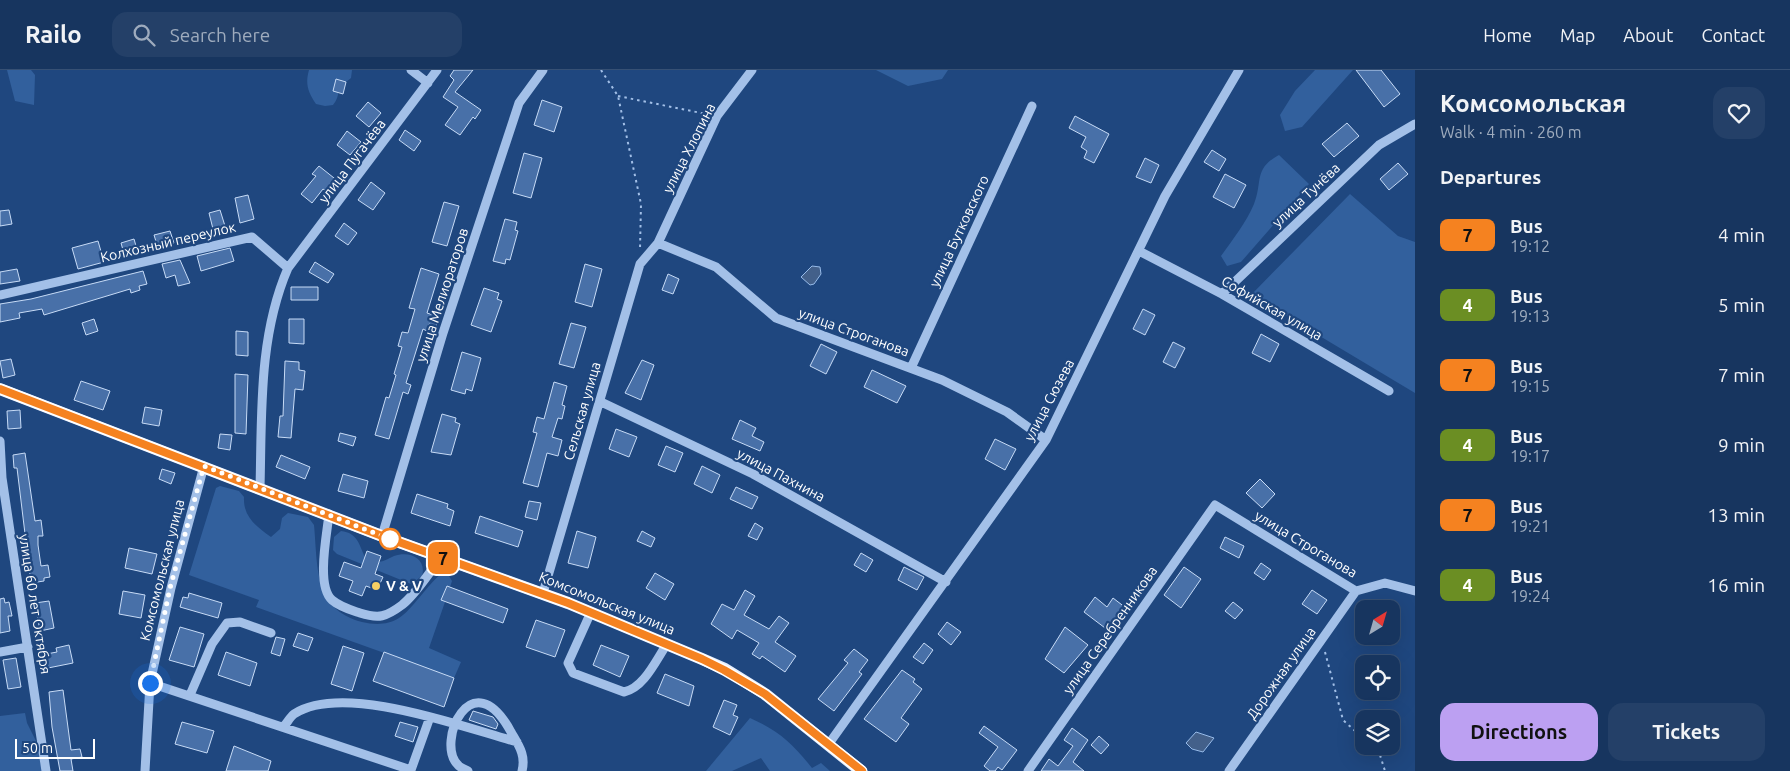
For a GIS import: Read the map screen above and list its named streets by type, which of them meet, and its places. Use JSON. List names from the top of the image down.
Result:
{
  "streets": {
    "main road": ["Комсомольская улица"],
    "street": [
      "улица Хлопина",
      "улица Пугачёва",
      "улица Тунёва",
      "улица Бутковского",
      "Колхозный переулок",
      "улица Мелиораторов",
      "Софийская улица",
      "улица Строганова",
      "улица Сюзева",
      "Сельская улица",
      "улица Пахнина",
      "улица 60 лет Октября",
      "улица Серебренникова",
      "Дорожная улица"
    ]
  },
  "crossings": [
    ["улица Хлопина", "улица Строганова"],
    ["улица Хлопина", "Сельская улица"],
    ["улица Пугачёва", "Колхозный переулок"],
    ["улица Тунёва", "Софийская улица"],
    ["улица Бутковского", "улица Строганова"],
    ["улица Мелиораторов", "Комсомольская улица"],
    ["Софийская улица", "улица Сюзева"],
    ["улица Строганова", "улица Сюзева"],
    ["улица Строганова", "Сельская улица"],
    ["улица Строганова", "улица Серебренникова"],
    ["улица Строганова", "Дорожная улица"],
    ["улица Сюзева", "улица Пахнина"],
    ["улица Сюзева", "Комсомольская улица"],
    ["Сельская улица", "улица Пахнина"],
    ["Сельская улица", "Комсомольская улица"]
  ],
  "places": ["V & V"],
  "lines": ["bus line 7"],
  "scale_bar": "50 m",
  "north": "top right",
  "page": {
    "header": "Railo",
    "search": "Search here",
    "nav": [
      "Home",
      "Map",
      "About",
      "Contact"
    ],
    "on_map": "7",
    "heading": [
      ["Комсомольская", "Walk · 4 min · 260 m"],
      "Departures"
    ],
    "list": [
      {
        "mark": "7",
        "name": "Bus",
        "note": "19:12",
        "value": "4 min"
      },
      {
        "mark": "4",
        "name": "Bus",
        "note": "19:13",
        "value": "5 min"
      },
      {
        "mark": "7",
        "name": "Bus",
        "note": "19:15",
        "value": "7 min"
      },
      {
        "mark": "4",
        "name": "Bus",
        "note": "19:17",
        "value": "9 min"
      },
      {
        "mark": "7",
        "name": "Bus",
        "note": "19:21",
        "value": "13 min"
      },
      {
        "mark": "4",
        "name": "Bus",
        "note": "19:24",
        "value": "16 min"
      }
    ],
    "buttons": ["Directions", "Tickets"],
    "scale": "50 m"
  }
}
